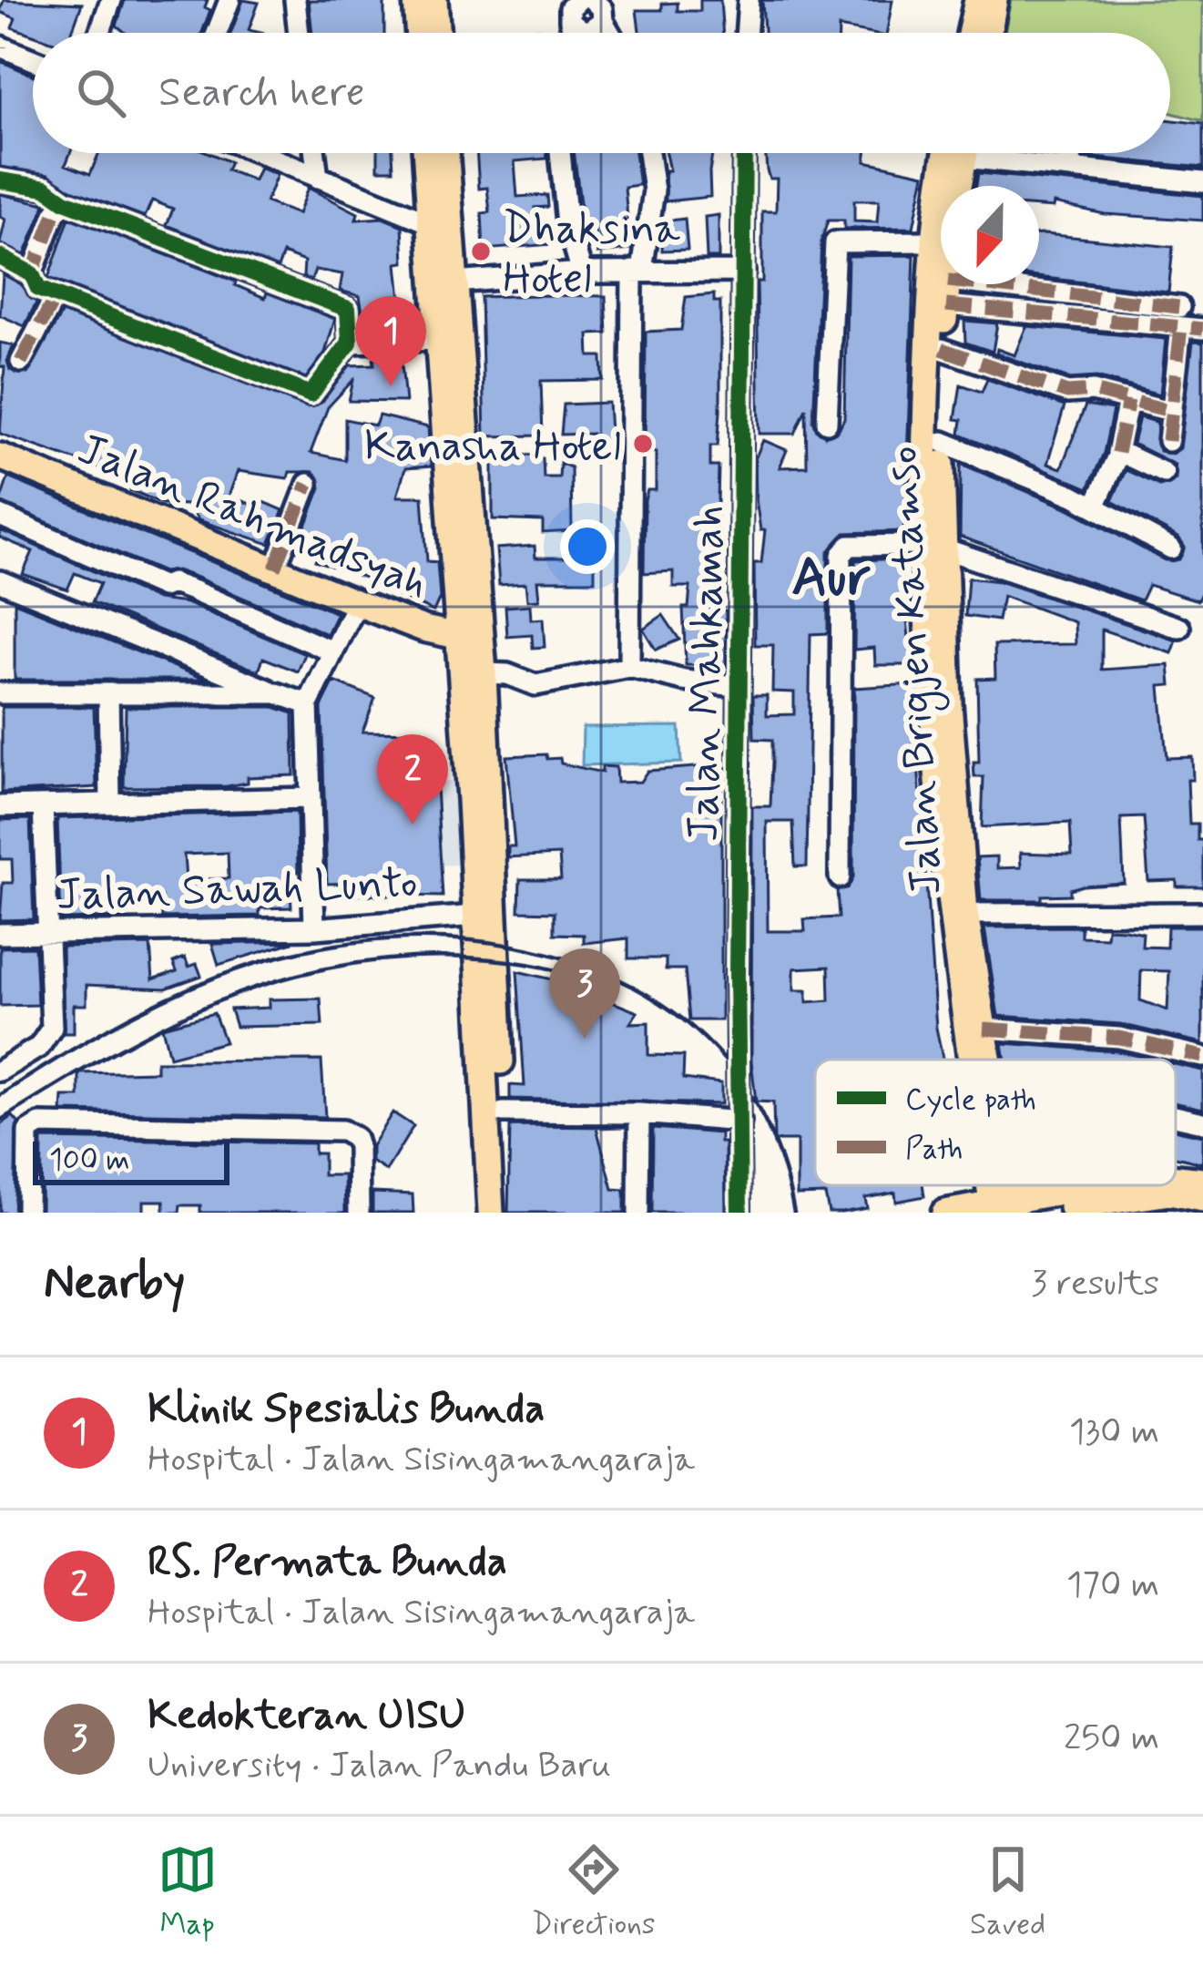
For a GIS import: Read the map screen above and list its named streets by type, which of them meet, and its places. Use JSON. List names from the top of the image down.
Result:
{
  "streets": {
    "main road": ["Jalan Rahmadsyah", "Jalan Brigjen Katamso"],
    "street": ["Jalan Mahkamah", "Jalan Sawah Lunto"]
  },
  "districts": ["Aur"],
  "places": ["Dhaksina Hotel", "Kanasha Hotel"],
  "legend": ["Cycle path", "Path"],
  "scale_bar": "100 m",
  "north": "bottom",
  "page": {
    "search": "Search here",
    "pins": ["1", "2", "3"],
    "scale": "100 m",
    "heading": ["Nearby", "3 results"],
    "list": [
      {
        "mark": "1",
        "name": "Klinik Spesialis Bunda",
        "note": "Hospital · Jalan Sisingamangaraja",
        "value": "130 m"
      },
      {
        "mark": "2",
        "name": "RS. Permata Bunda",
        "note": "Hospital · Jalan Sisingamangaraja",
        "value": "170 m"
      },
      {
        "mark": "3",
        "name": "Kedokteran UISU",
        "note": "University · Jalan Pandu Baru",
        "value": "250 m"
      }
    ],
    "nav": ["Map", "Directions", "Saved"]
  }
}
